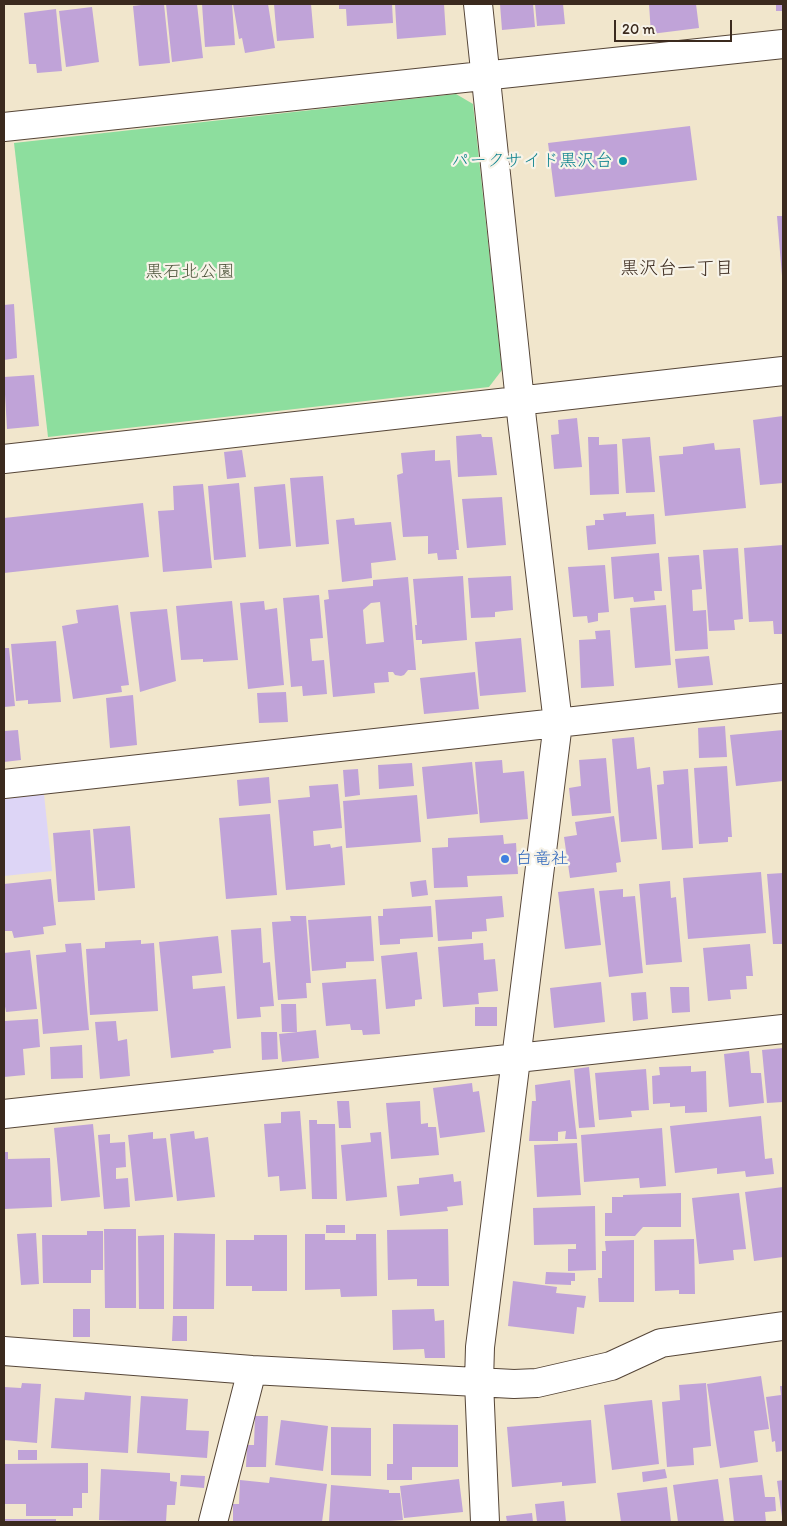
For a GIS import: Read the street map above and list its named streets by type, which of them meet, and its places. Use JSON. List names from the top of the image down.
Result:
{
  "districts": ["黒沢台一丁目"],
  "parks": ["黒石北公園"],
  "places": ["パークサイド黒沢台", "白竜社"],
  "scale_bar": "20 m"
}
